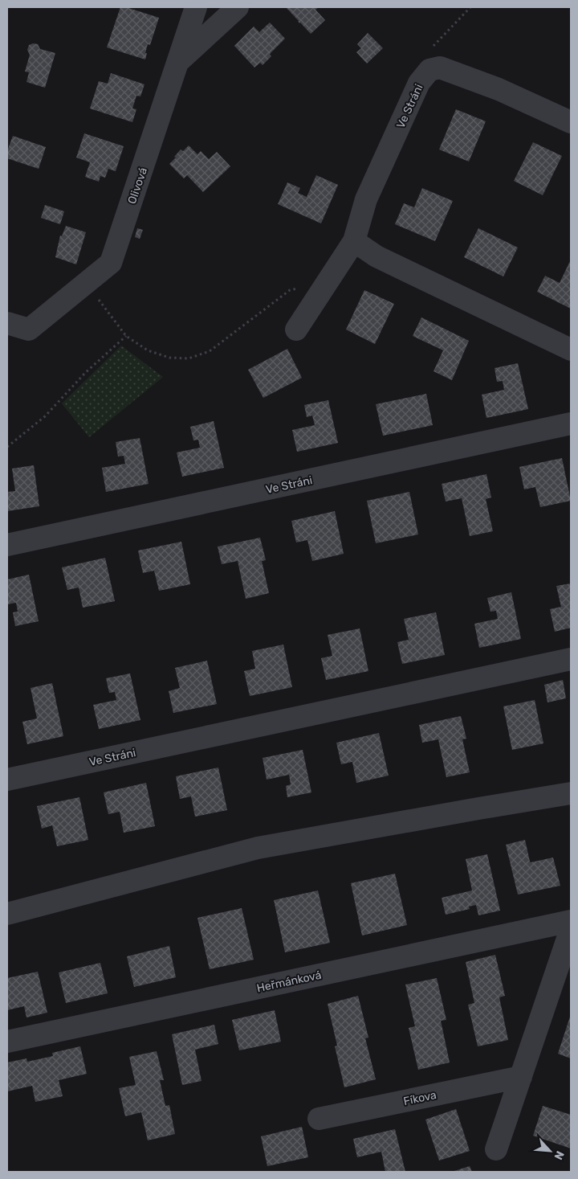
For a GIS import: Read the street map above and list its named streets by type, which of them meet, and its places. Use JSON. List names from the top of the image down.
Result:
{
  "streets": {
    "street": [
      "Ve Stráni",
      "Olivová",
      "Heřmánková",
      "Fíkova"
    ]
  },
  "north": "bottom right"
}
